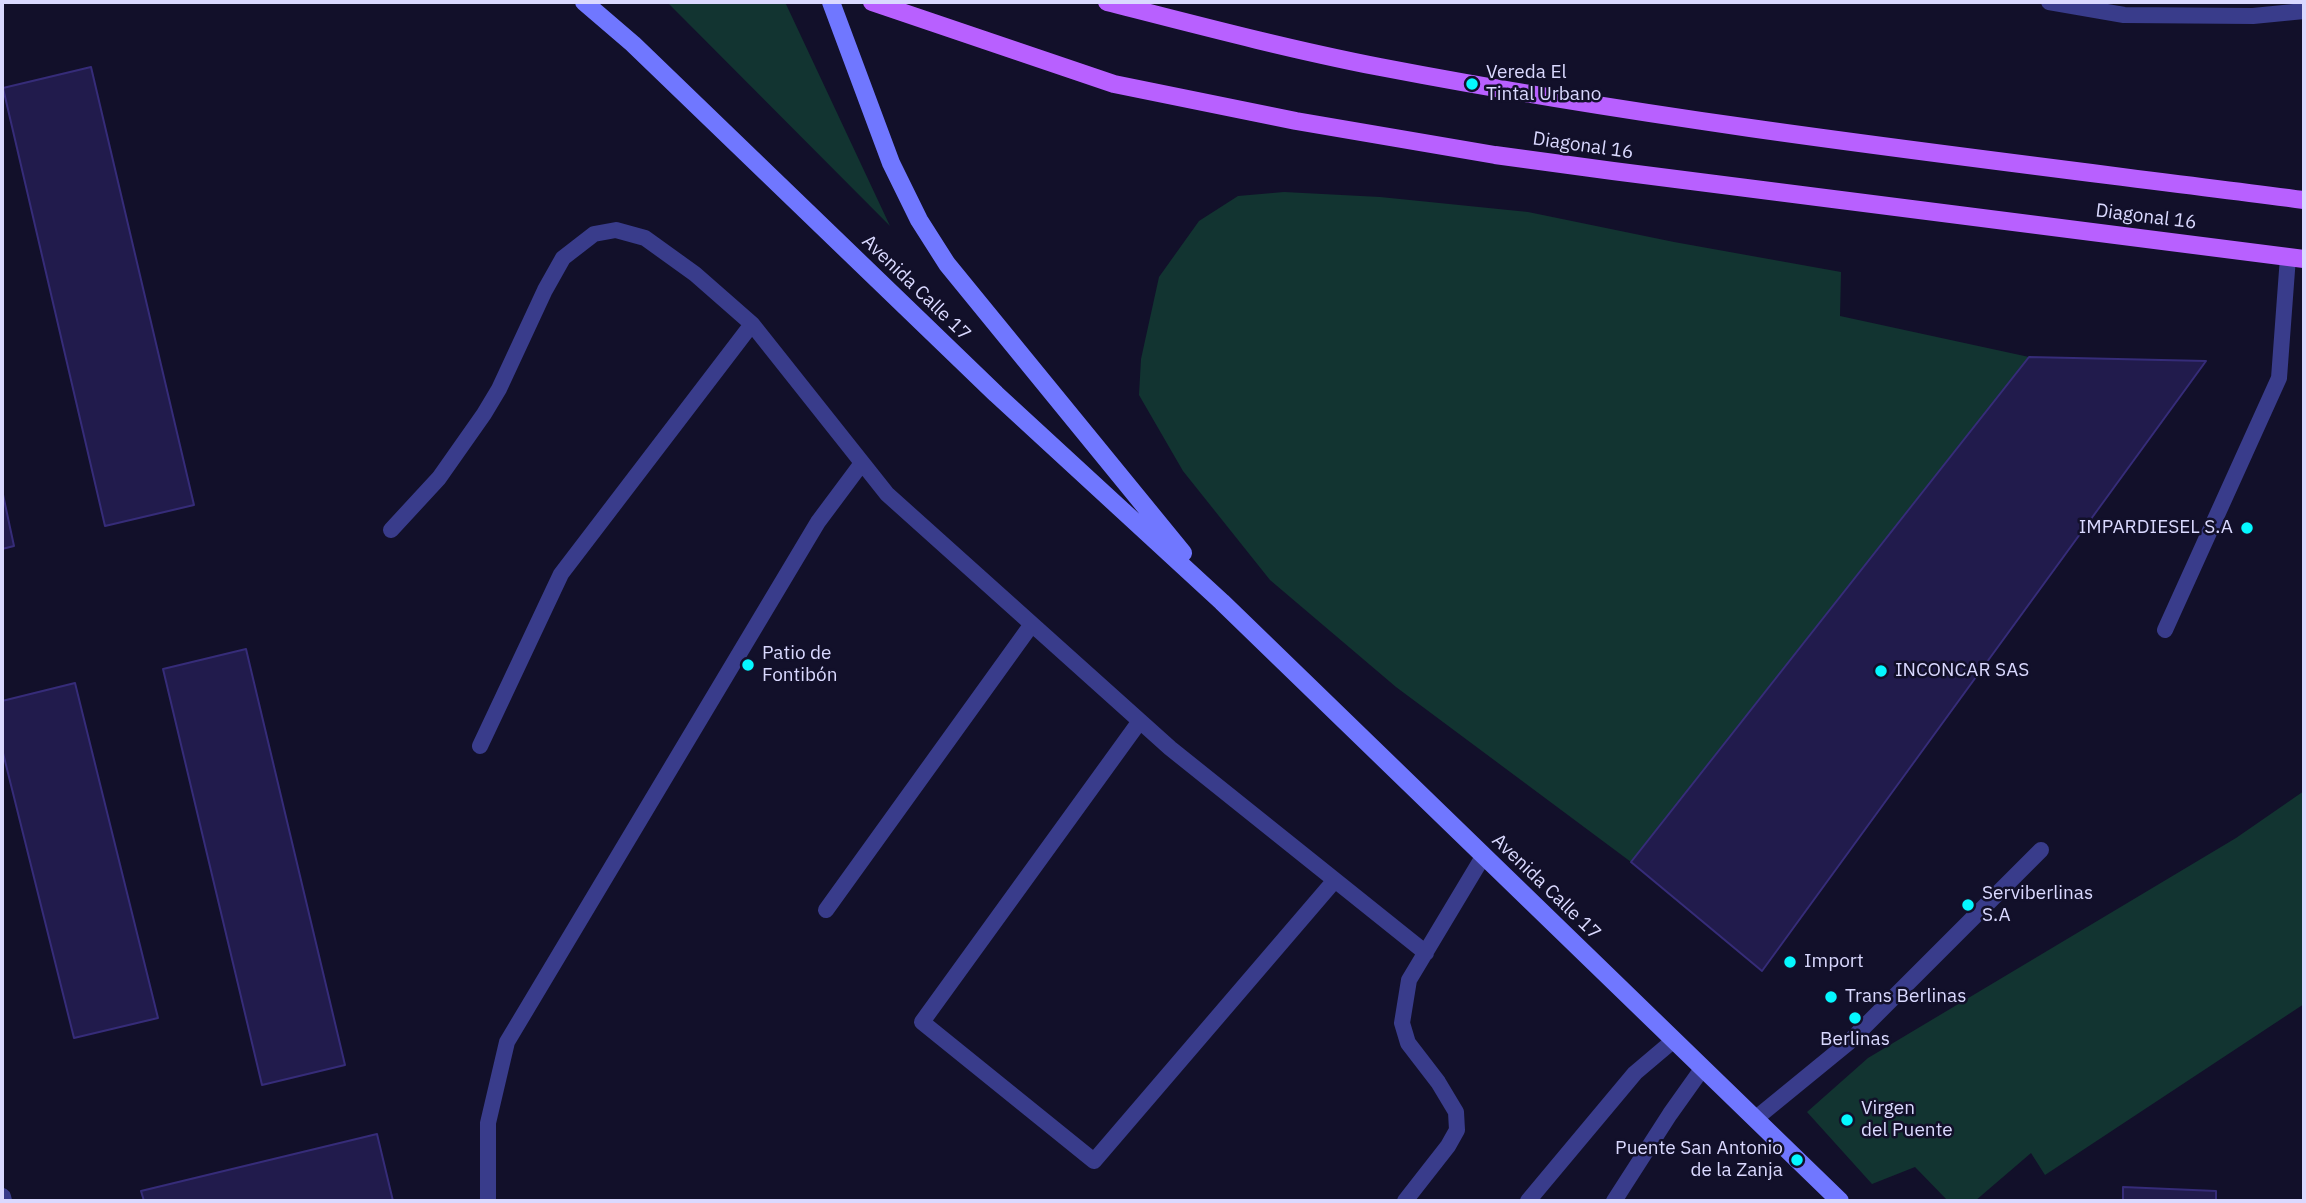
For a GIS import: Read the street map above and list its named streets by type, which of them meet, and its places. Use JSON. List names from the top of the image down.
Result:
{
  "streets": {
    "main road": ["Diagonal 16", "Avenida Calle 17"]
  },
  "places": [
    "Vereda El Tintal Urbano",
    "IMPARDIESEL S.A",
    "Patio de Fontibón",
    "INCONCAR SAS",
    "Serviberlinas S.A",
    "Import",
    "Trans Berlinas",
    "Berlinas",
    "Virgen del Puente",
    "Puente San Antonio de la Zanja"
  ]
}
